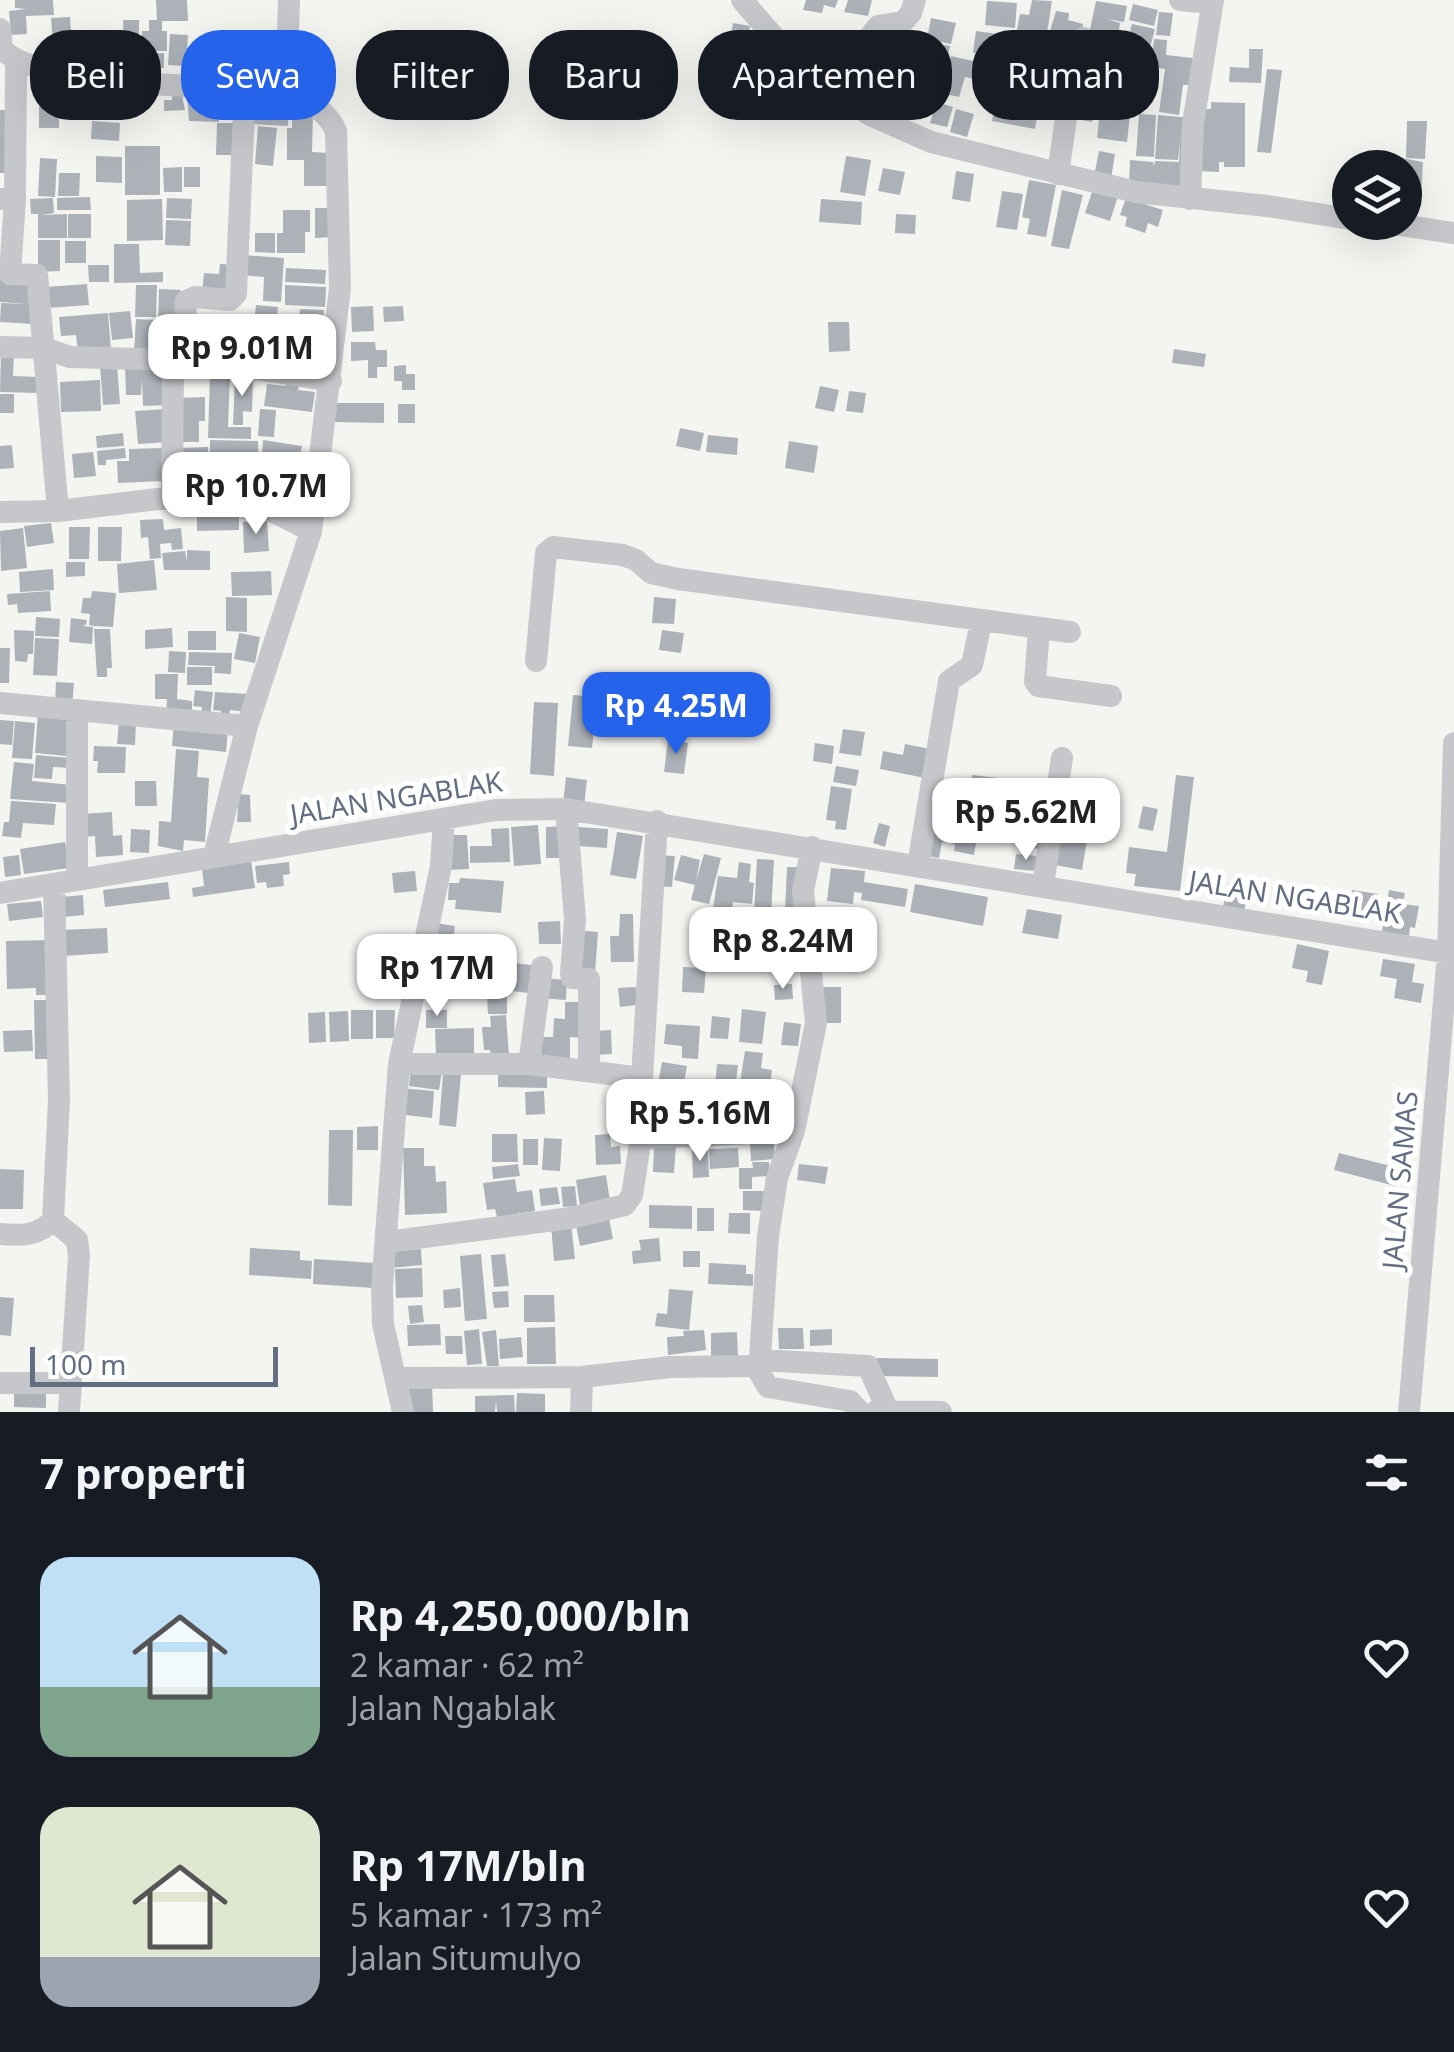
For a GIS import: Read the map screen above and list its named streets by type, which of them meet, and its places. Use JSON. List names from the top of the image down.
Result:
{
  "streets": {
    "street": ["JALAN NGABLAK", "JALAN SAMAS"]
  },
  "crossings": [
    ["JALAN NGABLAK", "JALAN SAMAS"]
  ],
  "scale_bar": "100 m",
  "page": {
    "chip": [
      "Beli",
      "Sewa",
      "Filter",
      "Baru",
      "Apartemen",
      "Rumah"
    ],
    "price": [
      "Rp 9.01M",
      "Rp 10.7M",
      "Rp 4.25M",
      "Rp 5.62M",
      "Rp 8.24M",
      "Rp 17M",
      "Rp 5.16M"
    ],
    "scale": "100 m",
    "heading": "7 properti",
    "list": [
      {
        "name": "Rp 4,250,000/bln",
        "note": "2 kamar · 62 m² · Jalan Ngablak"
      },
      {
        "name": "Rp 17M/bln",
        "note": "5 kamar · 173 m² · Jalan Situmulyo"
      }
    ]
  }
}
